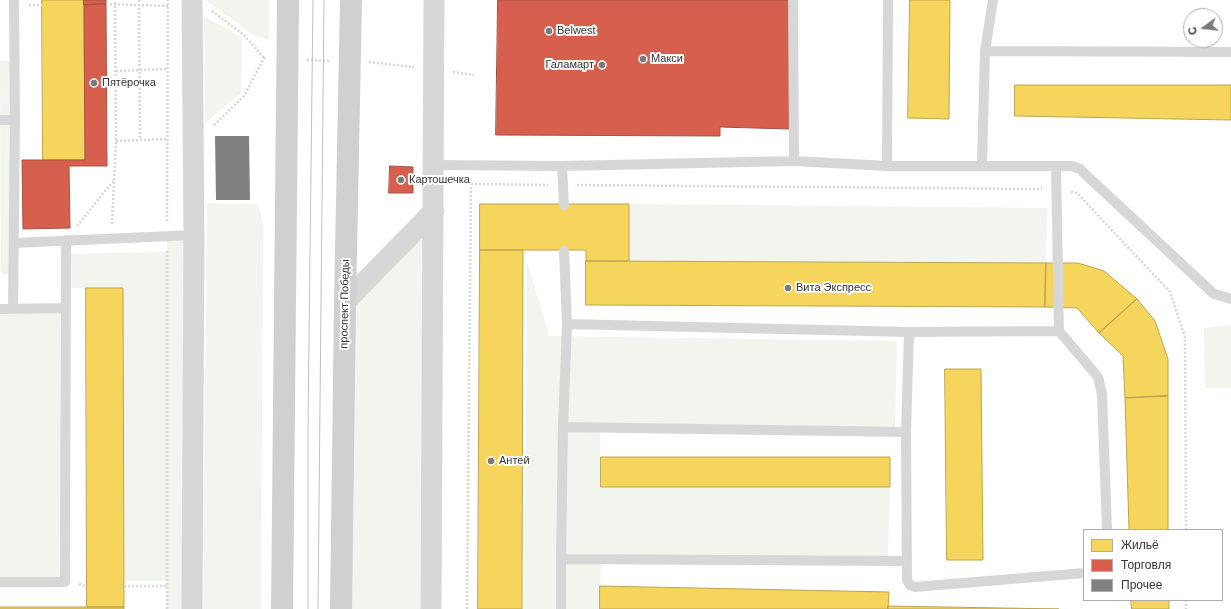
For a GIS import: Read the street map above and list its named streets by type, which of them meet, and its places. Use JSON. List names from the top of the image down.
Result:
{
  "streets": {
    "main road": ["проспект Победы"]
  },
  "places": [
    "Belwest",
    "Макси",
    "Галамарт",
    "Пятёрочка",
    "Картошечка",
    "Вита Экспресс",
    "Антей"
  ],
  "legend": ["Жильё", "Торговля", "Прочее"],
  "north": "left"
}
